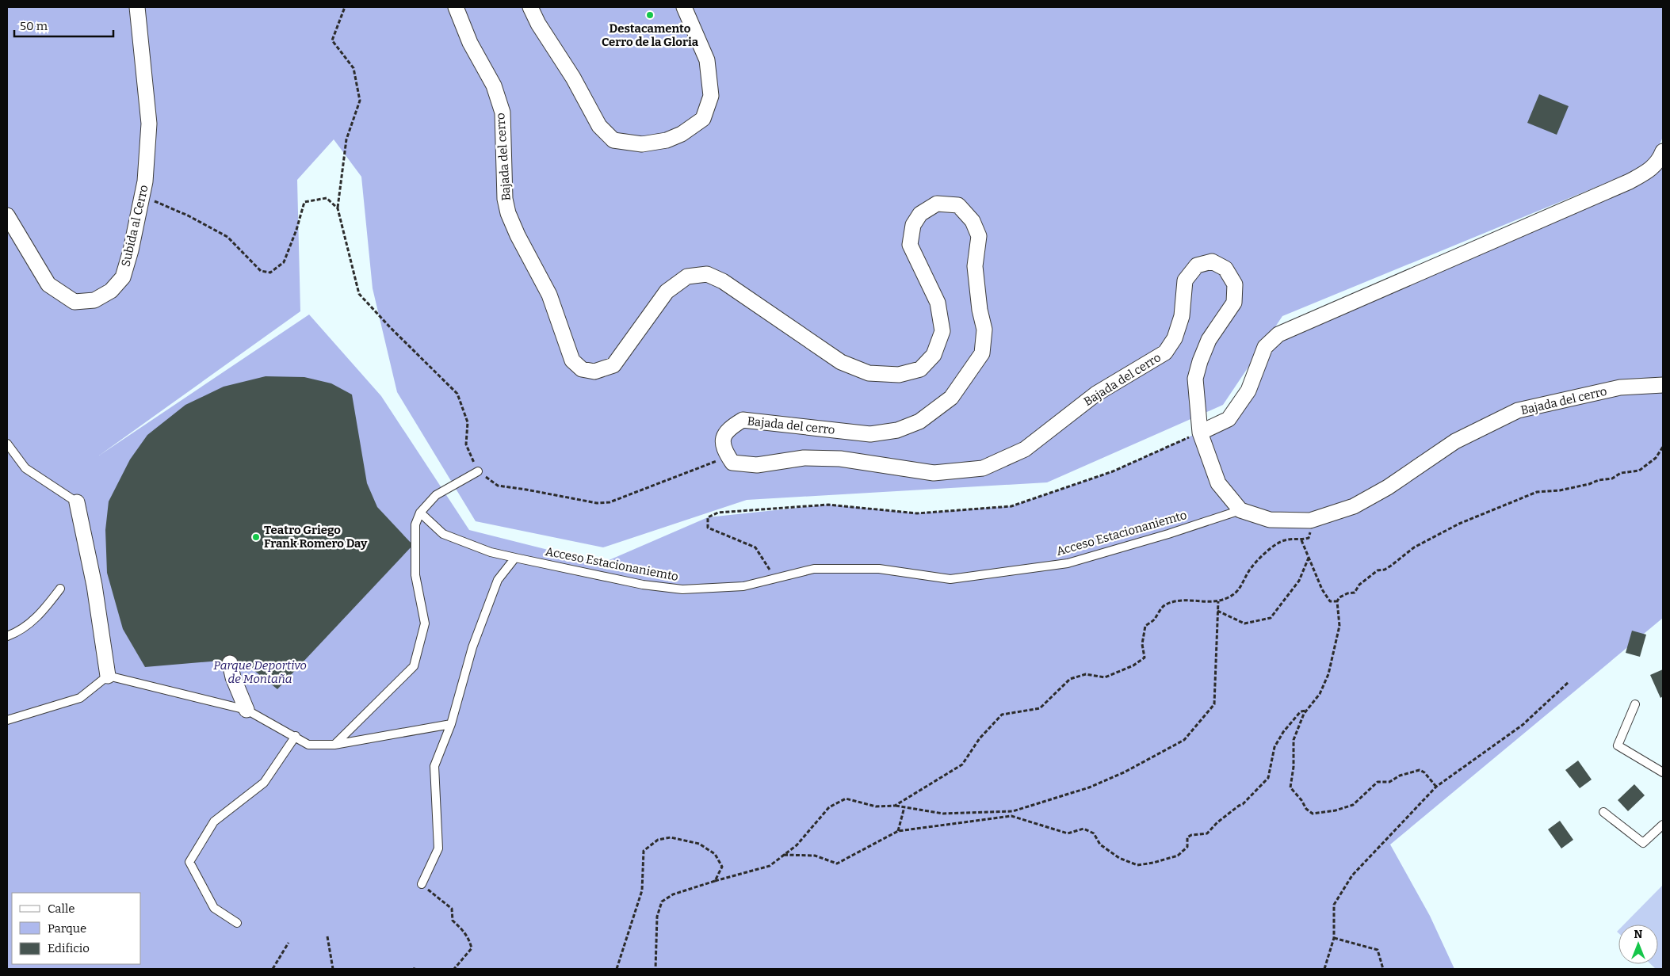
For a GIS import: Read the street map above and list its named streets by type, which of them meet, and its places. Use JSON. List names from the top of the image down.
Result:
{
  "streets": {
    "street": ["Bajada del cerro", "Subida al Cerro"],
    "lane": ["Acceso Estacionaniemto"]
  },
  "crossings": [
    ["Bajada del cerro", "Acceso Estacionaniemto"]
  ],
  "parks": ["Parque Deportivo de Montaña"],
  "places": ["Destacamento Cerro de la Gloria", "Teatro Griego Frank Romero Day"],
  "legend": ["Calle", "Parque", "Edificio"],
  "scale_bar": "50 m",
  "north": "top"
}
